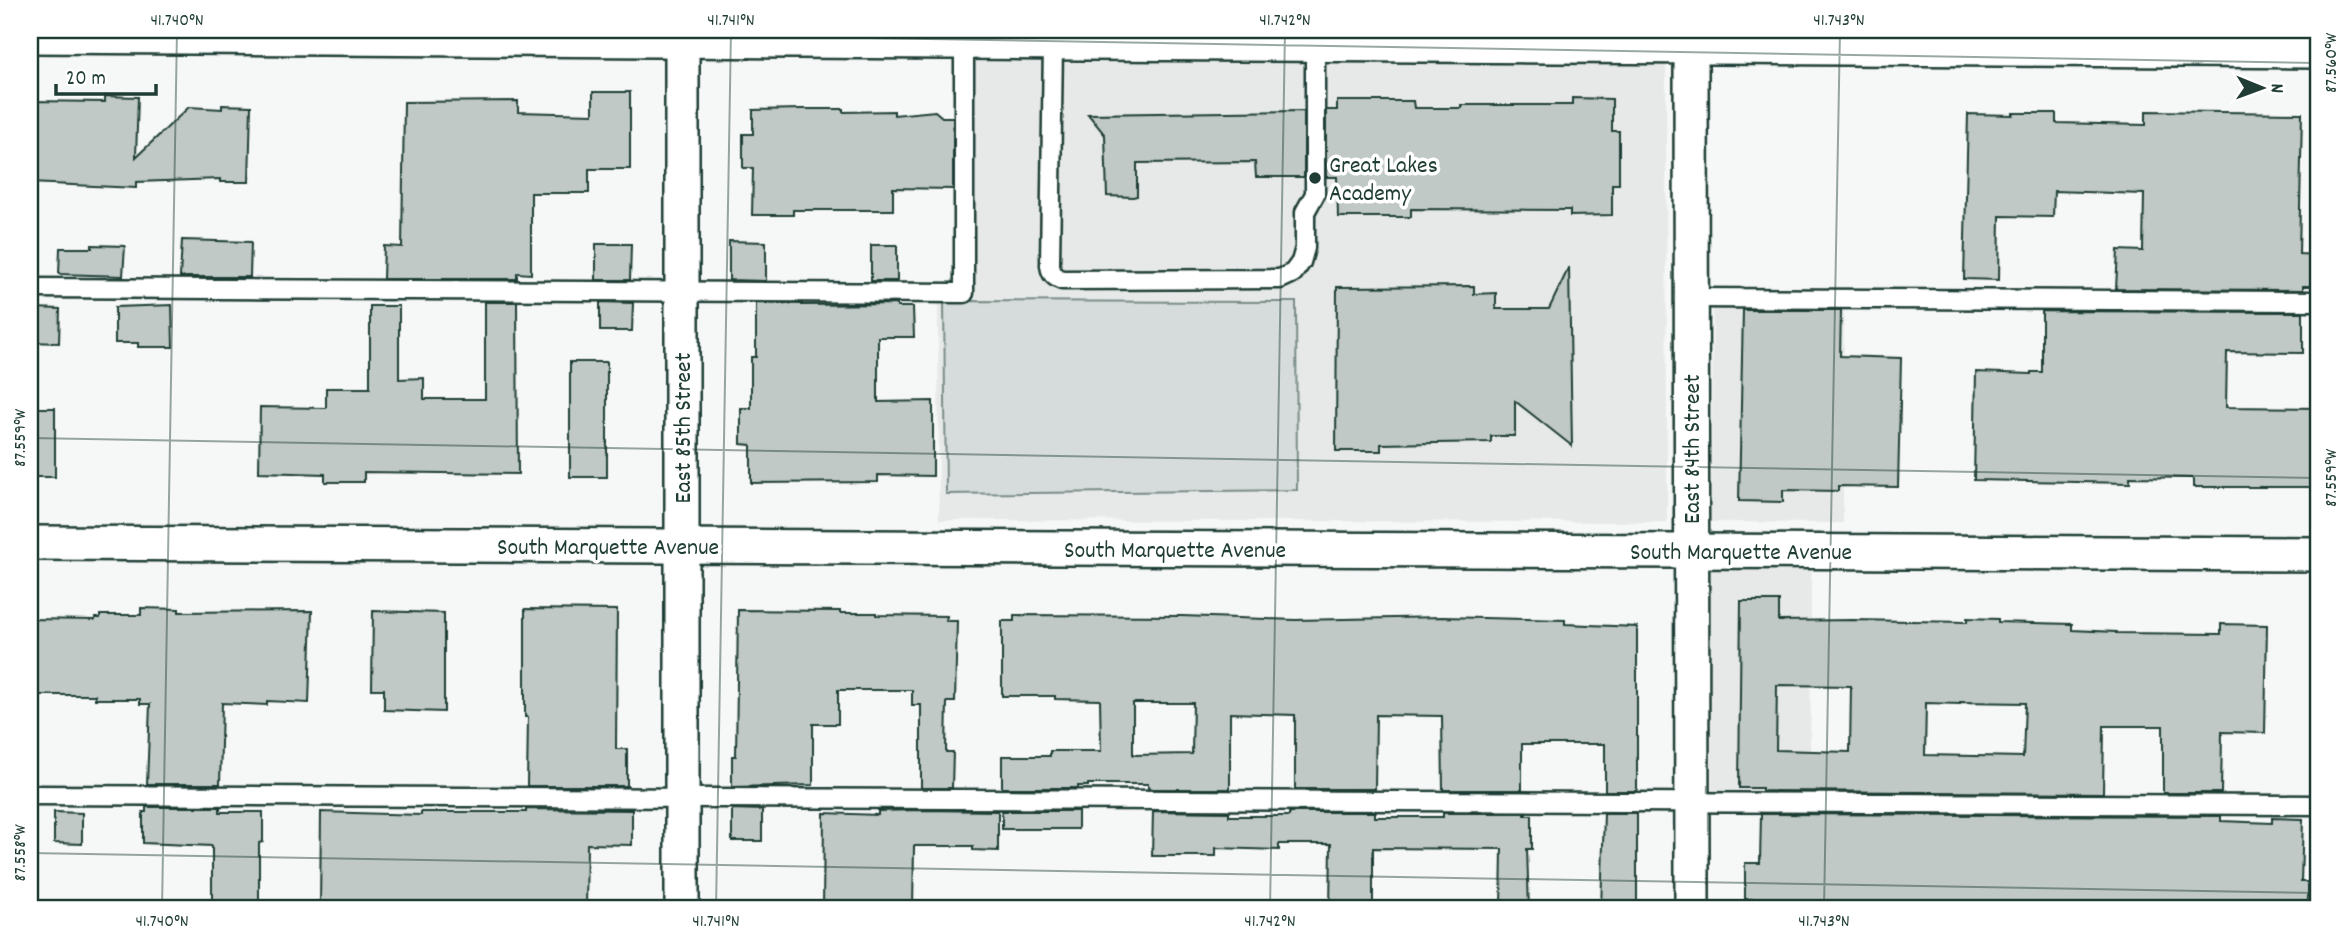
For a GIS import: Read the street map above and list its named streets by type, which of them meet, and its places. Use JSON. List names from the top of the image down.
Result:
{
  "streets": {
    "street": ["East 85th Street", "East 84th Street", "South Marquette Avenue"]
  },
  "crossings": [
    ["East 85th Street", "South Marquette Avenue"],
    ["East 84th Street", "South Marquette Avenue"]
  ],
  "places": ["Great Lakes Academy"],
  "scale_bar": "20 m",
  "north": "right",
  "coordinates": [
    "41.740°N",
    "41.741°N",
    "41.742°N",
    "41.743°N",
    "87.560°W",
    "87.559°W",
    "87.558°W"
  ]
}
